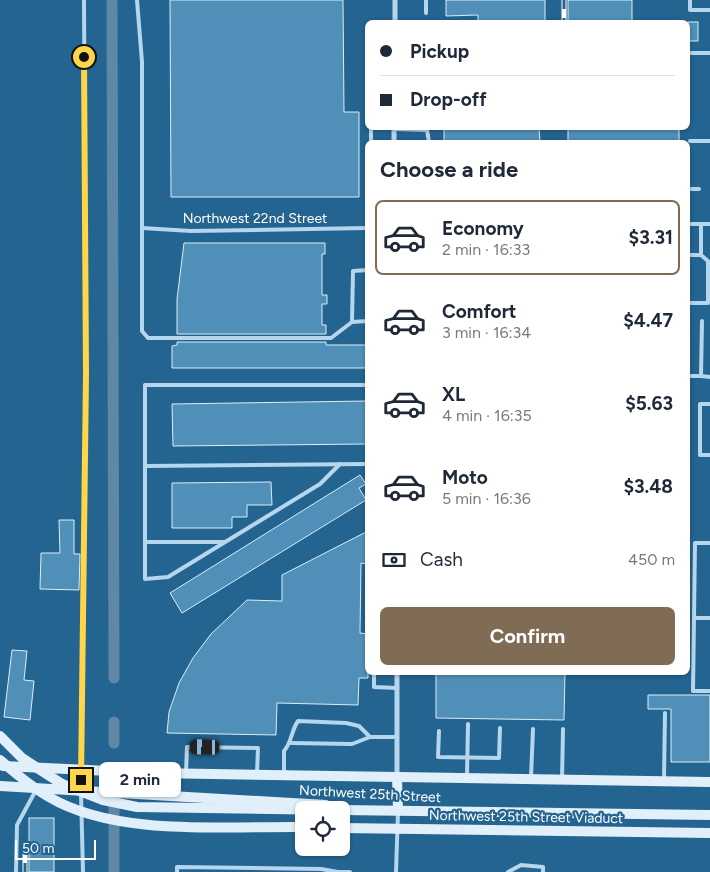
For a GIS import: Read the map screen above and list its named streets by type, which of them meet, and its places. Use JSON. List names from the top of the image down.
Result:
{
  "streets": {
    "street": ["Northwest 25th Street", "Northwest 25th Street Viaduct"],
    "lane": ["Northwest 22nd Street"]
  },
  "scale_bar": "50 m",
  "page": {
    "banner": ["Pickup", "Drop-off"],
    "heading": "Choose a ride",
    "list": [
      {
        "name": "Economy",
        "note": "2 min · 16:33",
        "value": "$3.31"
      },
      {
        "name": "Comfort",
        "note": "3 min · 16:34",
        "value": "$4.47"
      },
      {
        "name": "XL",
        "note": "4 min · 16:35",
        "value": "$5.63"
      },
      {
        "name": "Moto",
        "note": "5 min · 16:36",
        "value": "$3.48"
      }
    ],
    "pay": ["Cash", "450 m"],
    "buttons": "Confirm",
    "bubble": "2 min",
    "scale": "50 m"
  }
}
